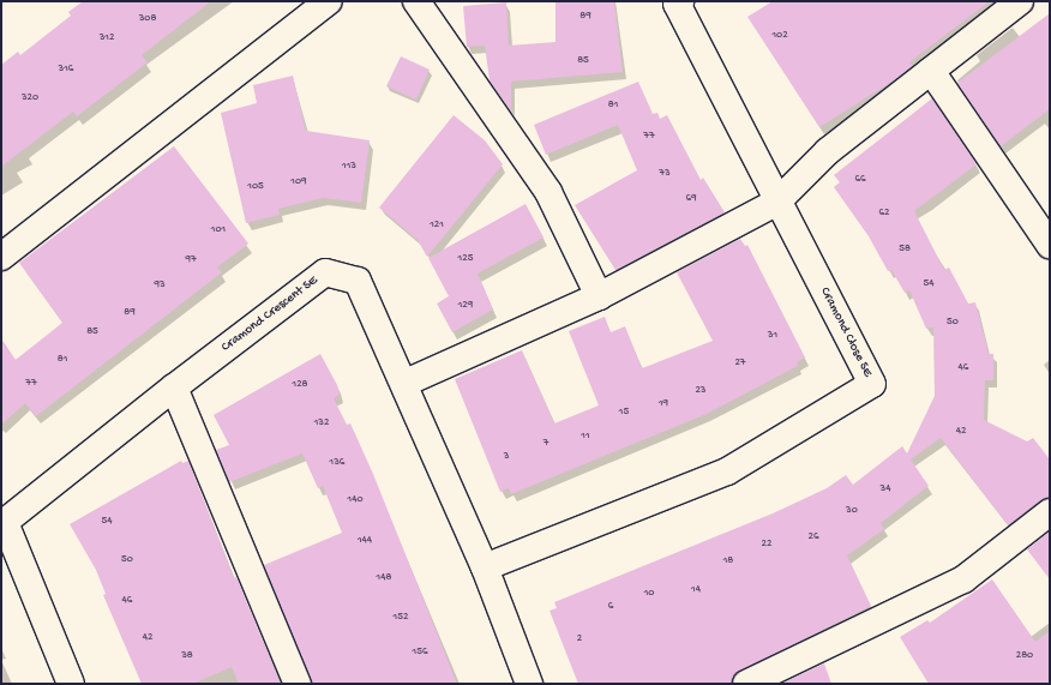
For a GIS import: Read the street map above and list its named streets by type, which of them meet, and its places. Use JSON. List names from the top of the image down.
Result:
{
  "streets": {
    "street": ["Cramond Crescent SE", "Cramond Close SE"]
  },
  "crossings": [
    ["Cramond Crescent SE", "Cramond Close SE"]
  ],
  "house_numbers": [
    "89",
    "308",
    "102",
    "312",
    "85",
    "316",
    "320",
    "81",
    "77",
    "113",
    "73",
    "66",
    "109",
    "105",
    "69",
    "62",
    "121",
    "101",
    "58",
    "125",
    "97",
    "54",
    "93",
    "129",
    "89",
    "50",
    "85",
    "31",
    "81",
    "27",
    "46",
    "77",
    "128",
    "23",
    "19",
    "15",
    "132",
    "42",
    "11",
    "7",
    "3",
    "136",
    "34",
    "140",
    "30",
    "54",
    "26",
    "144",
    "22",
    "50",
    "18",
    "148",
    "14",
    "10",
    "46",
    "6",
    "152",
    "42",
    "2",
    "156",
    "38",
    "280"
  ]
}
